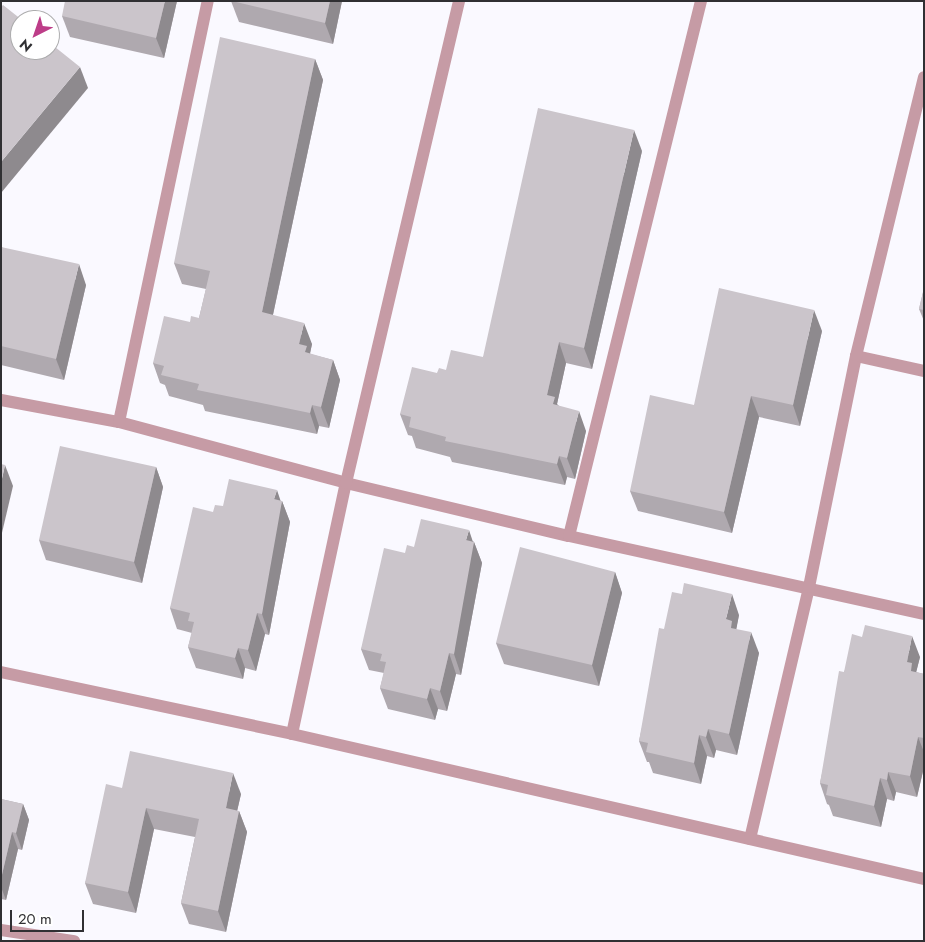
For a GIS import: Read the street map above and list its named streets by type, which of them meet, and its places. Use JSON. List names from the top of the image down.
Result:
{
  "scale_bar": "20 m",
  "north": "bottom left"
}
